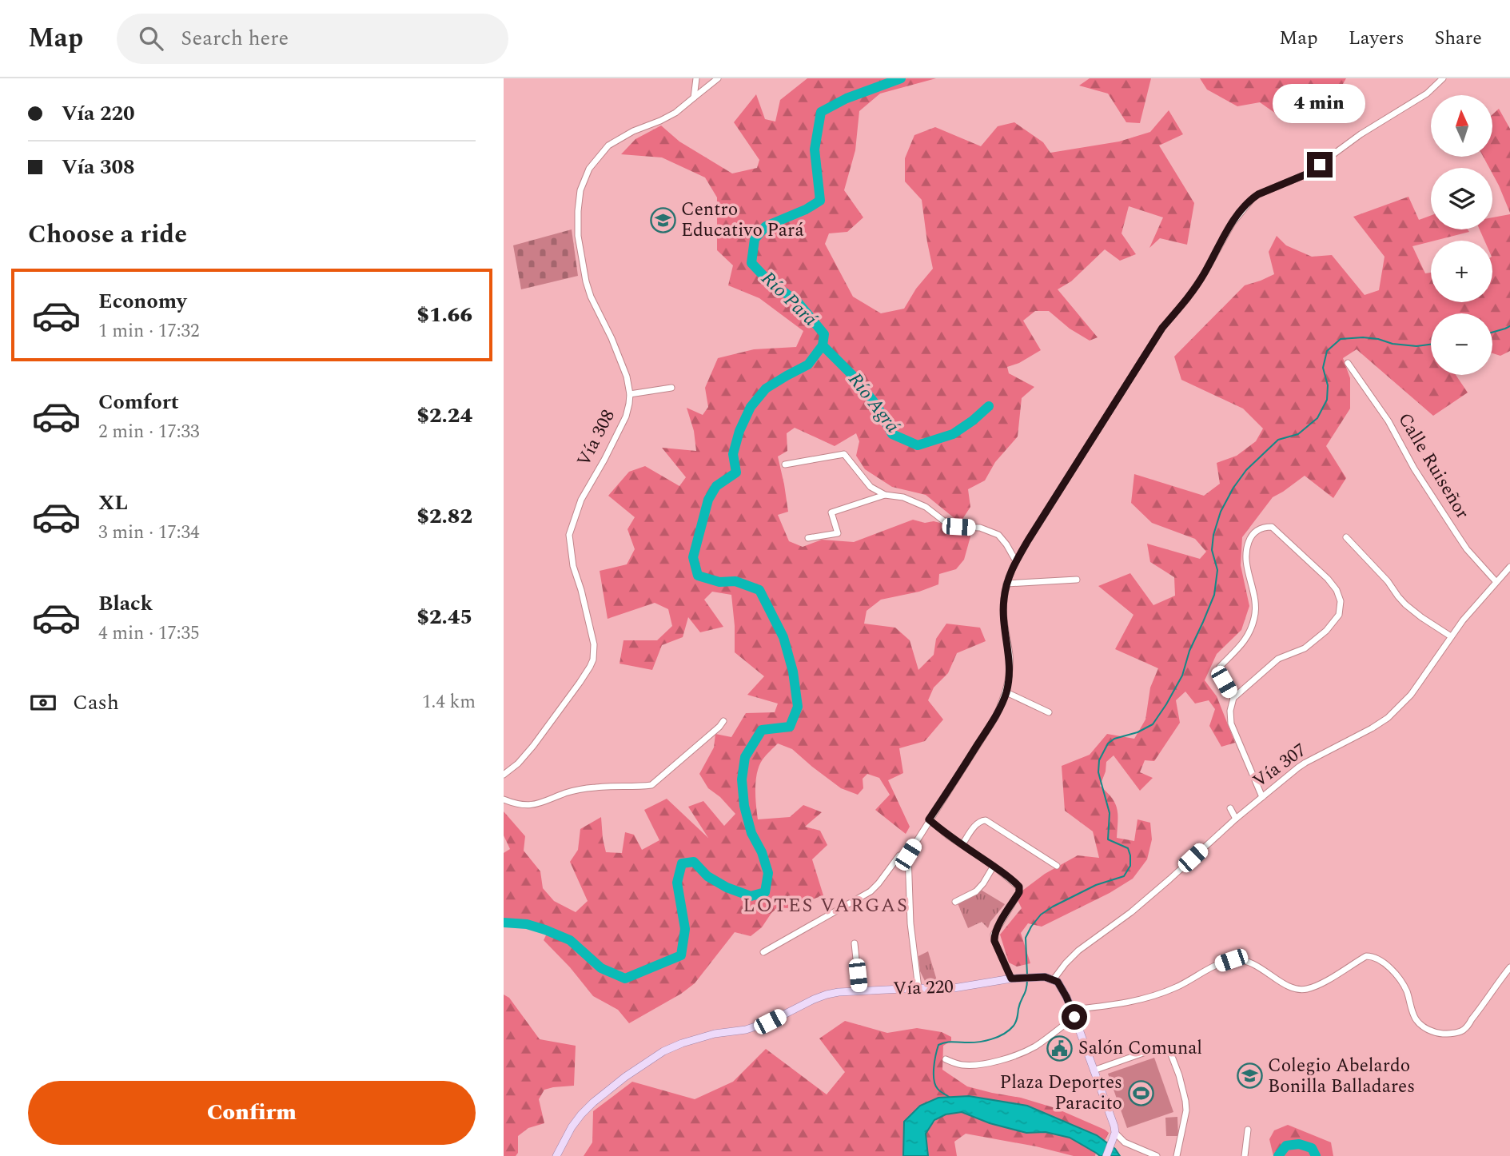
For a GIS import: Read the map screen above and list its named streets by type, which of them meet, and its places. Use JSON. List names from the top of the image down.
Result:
{
  "streets": {
    "main road": ["Vía 220"],
    "street": ["Vía 308", "Calle Ruiseñor", "Vía 307"]
  },
  "crossings": [
    ["Calle Ruiseñor", "Vía 307"],
    ["Vía 307", "Vía 220"]
  ],
  "districts": ["LOTES VARGAS"],
  "water": ["Río Pará", "Río Agrá"],
  "places": {
    "school or university": ["Centro Educativo Pará", "Colegio Abelardo Bonilla Balladares"],
    "public building": ["Salón Comunal"],
    "sports": ["Plaza Deportes Paracito"]
  },
  "north": "top",
  "page": {
    "header": "Map",
    "search": "Search here",
    "nav": ["Map", "Layers", "Share"],
    "banner": ["Vía 220", "Vía 308"],
    "bubble": "4 min",
    "map_buttons": ["+", "−"],
    "heading": "Choose a ride",
    "list": [
      {
        "name": "Economy",
        "note": "1 min · 17:32",
        "value": "$1.66"
      },
      {
        "name": "Comfort",
        "note": "2 min · 17:33",
        "value": "$2.24"
      },
      {
        "name": "XL",
        "note": "3 min · 17:34",
        "value": "$2.82"
      },
      {
        "name": "Black",
        "note": "4 min · 17:35",
        "value": "$2.45"
      }
    ],
    "pay": ["Cash", "1.4 km"],
    "buttons": "Confirm"
  }
}
